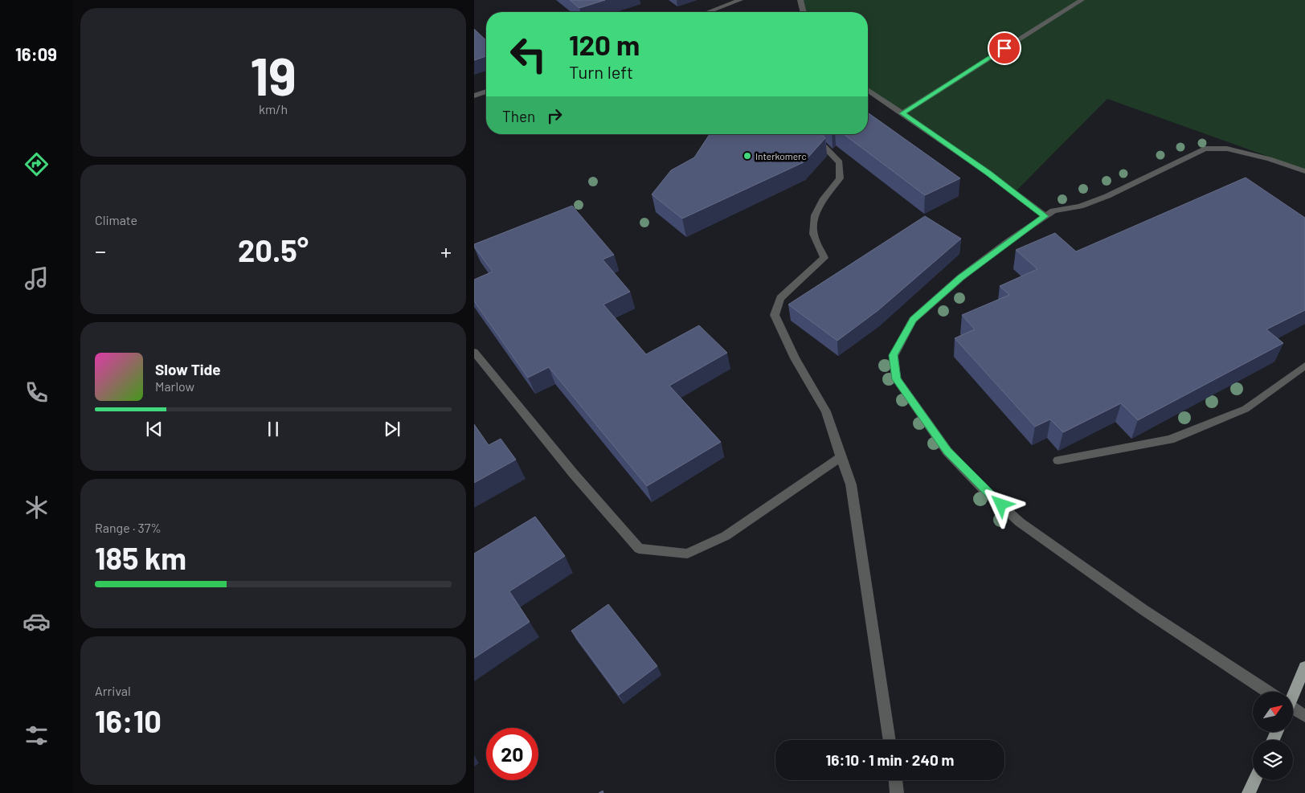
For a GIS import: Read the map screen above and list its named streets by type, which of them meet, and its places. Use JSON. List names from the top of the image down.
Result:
{
  "places": ["Interkomerc"],
  "north": "top right",
  "page": {
    "tabs": "16:09",
    "tile": [
      ["19", "km/h"],
      "Climate",
      ["Range · 37%", "185 km"],
      ["Arrival", "16:10"]
    ],
    "turn": ["120 m", "Turn left"],
    "then": "Then",
    "heat": ["−", "20.5°", "+"],
    "song": ["Slow Tide", "Marlow"],
    "limit": "20",
    "trip": "16:10 · 1 min · 240 m"
  }
}
